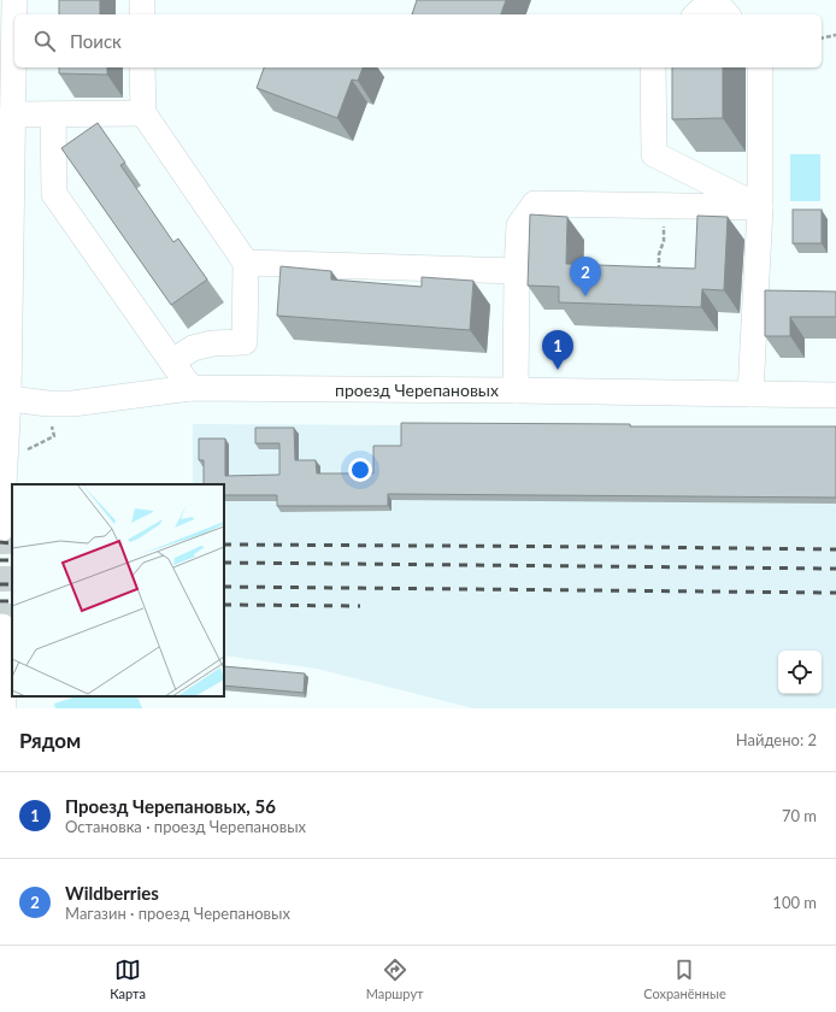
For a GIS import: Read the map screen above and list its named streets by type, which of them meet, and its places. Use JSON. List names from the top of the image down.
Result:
{
  "streets": {
    "street": ["проезд Черепановых"]
  },
  "page": {
    "search": "Поиск",
    "pins": ["2", "1"],
    "heading": ["Рядом", "Найдено: 2"],
    "list": [
      {
        "mark": "1",
        "name": "Проезд Черепановых, 56",
        "note": "Остановка · проезд Черепановых",
        "value": "70 m"
      },
      {
        "mark": "2",
        "name": "Wildberries",
        "note": "Магазин · проезд Черепановых",
        "value": "100 m"
      }
    ],
    "nav": ["Карта", "Маршрут", "Сохранённые"]
  }
}
